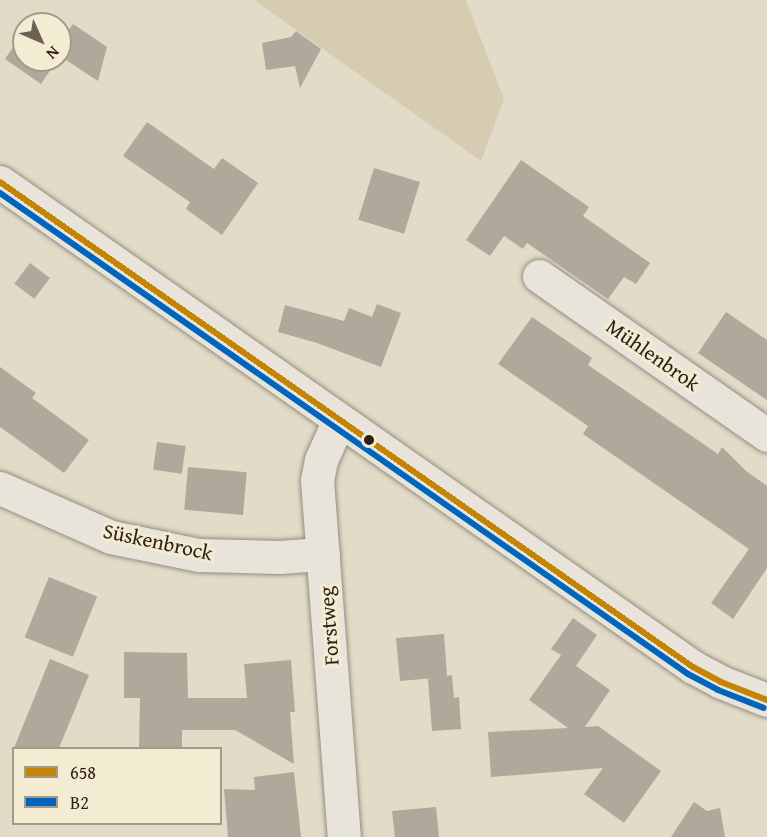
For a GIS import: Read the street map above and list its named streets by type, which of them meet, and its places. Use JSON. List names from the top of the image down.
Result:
{
  "streets": {
    "street": ["Mühlenbrok", "Süskenbrock", "Forstweg"]
  },
  "crossings": [
    ["Süskenbrock", "Forstweg"]
  ],
  "lines": ["transit line 658", "transit line B2"],
  "legend": ["658", "B2"],
  "north": "bottom right"
}
